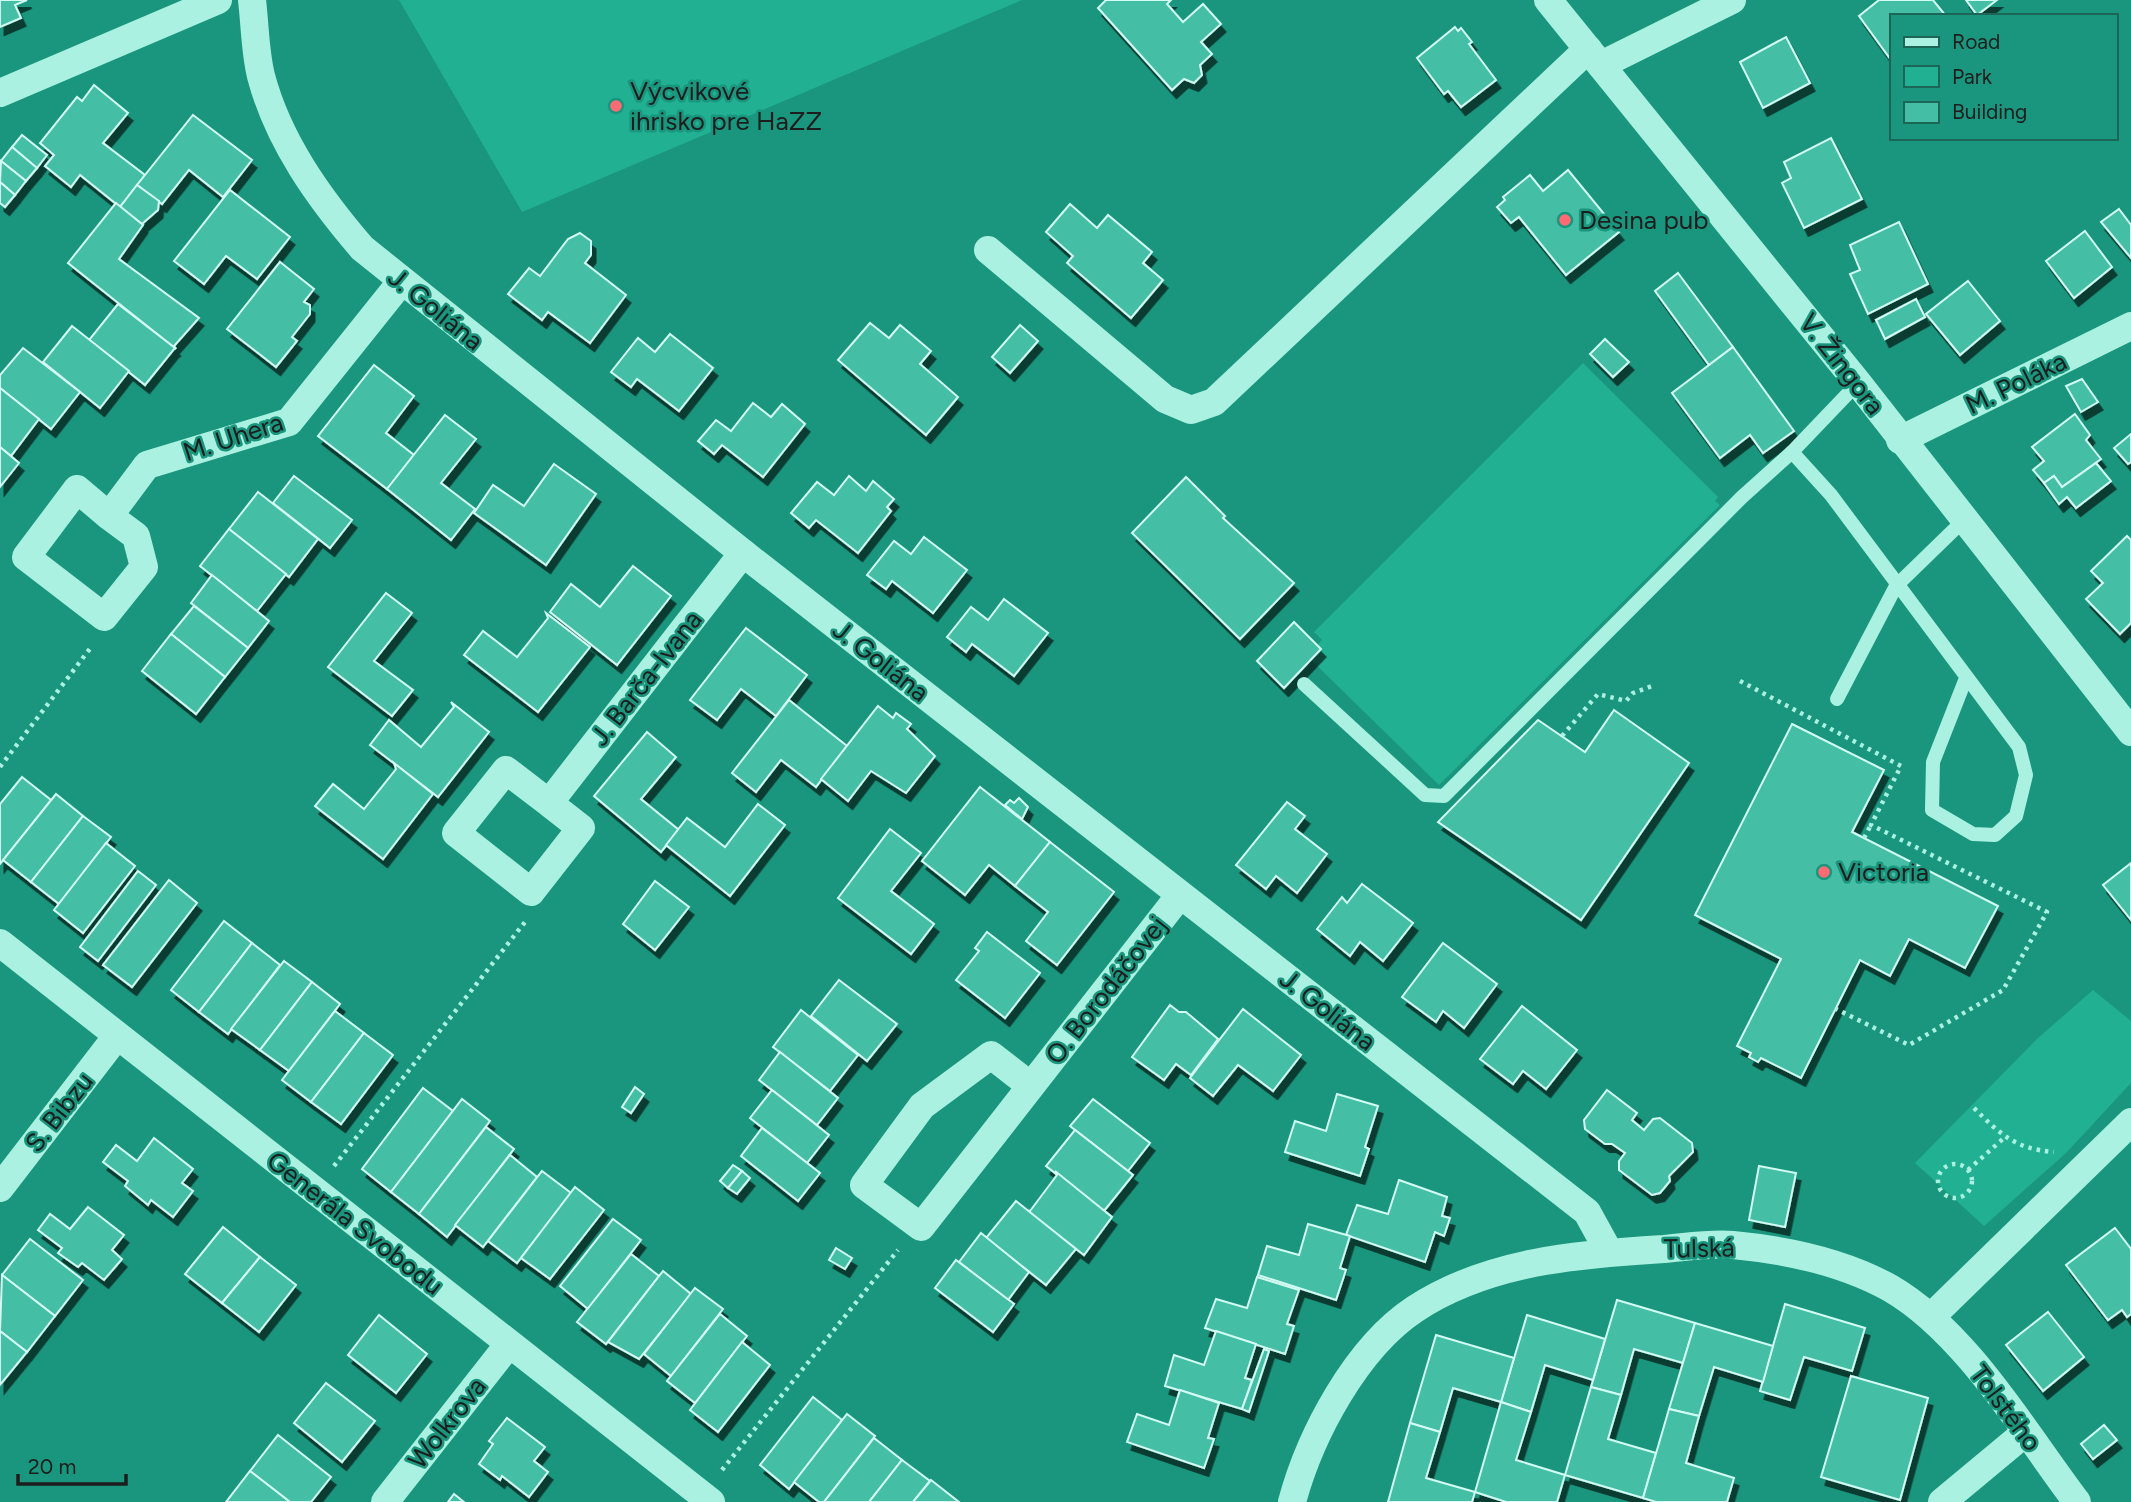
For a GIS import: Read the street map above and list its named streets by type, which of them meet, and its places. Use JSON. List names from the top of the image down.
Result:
{
  "streets": {
    "street": [
      "J. Goliána",
      "V. Žingora",
      "M. Poláka",
      "M. Uhera",
      "J. Barča-Ivana",
      "O. Borodáčovej",
      "S. Bibzu",
      "Generála Svobodu",
      "Tulská",
      "Tolstého",
      "Wolkrova"
    ]
  },
  "crossings": [
    ["J. Goliána", "M. Uhera"],
    ["J. Goliána", "J. Barča-Ivana"],
    ["J. Goliána", "O. Borodáčovej"],
    ["J. Goliána", "Tulská"],
    ["V. Žingora", "M. Poláka"],
    ["S. Bibzu", "Generála Svobodu"],
    ["Generála Svobodu", "Wolkrova"],
    ["Tulská", "Tolstého"]
  ],
  "places": ["Výcvikové ihrisko pre HaZZ", "Desina pub", "Victoria"],
  "legend": ["Road", "Park", "Building"],
  "scale_bar": "20 m"
}
